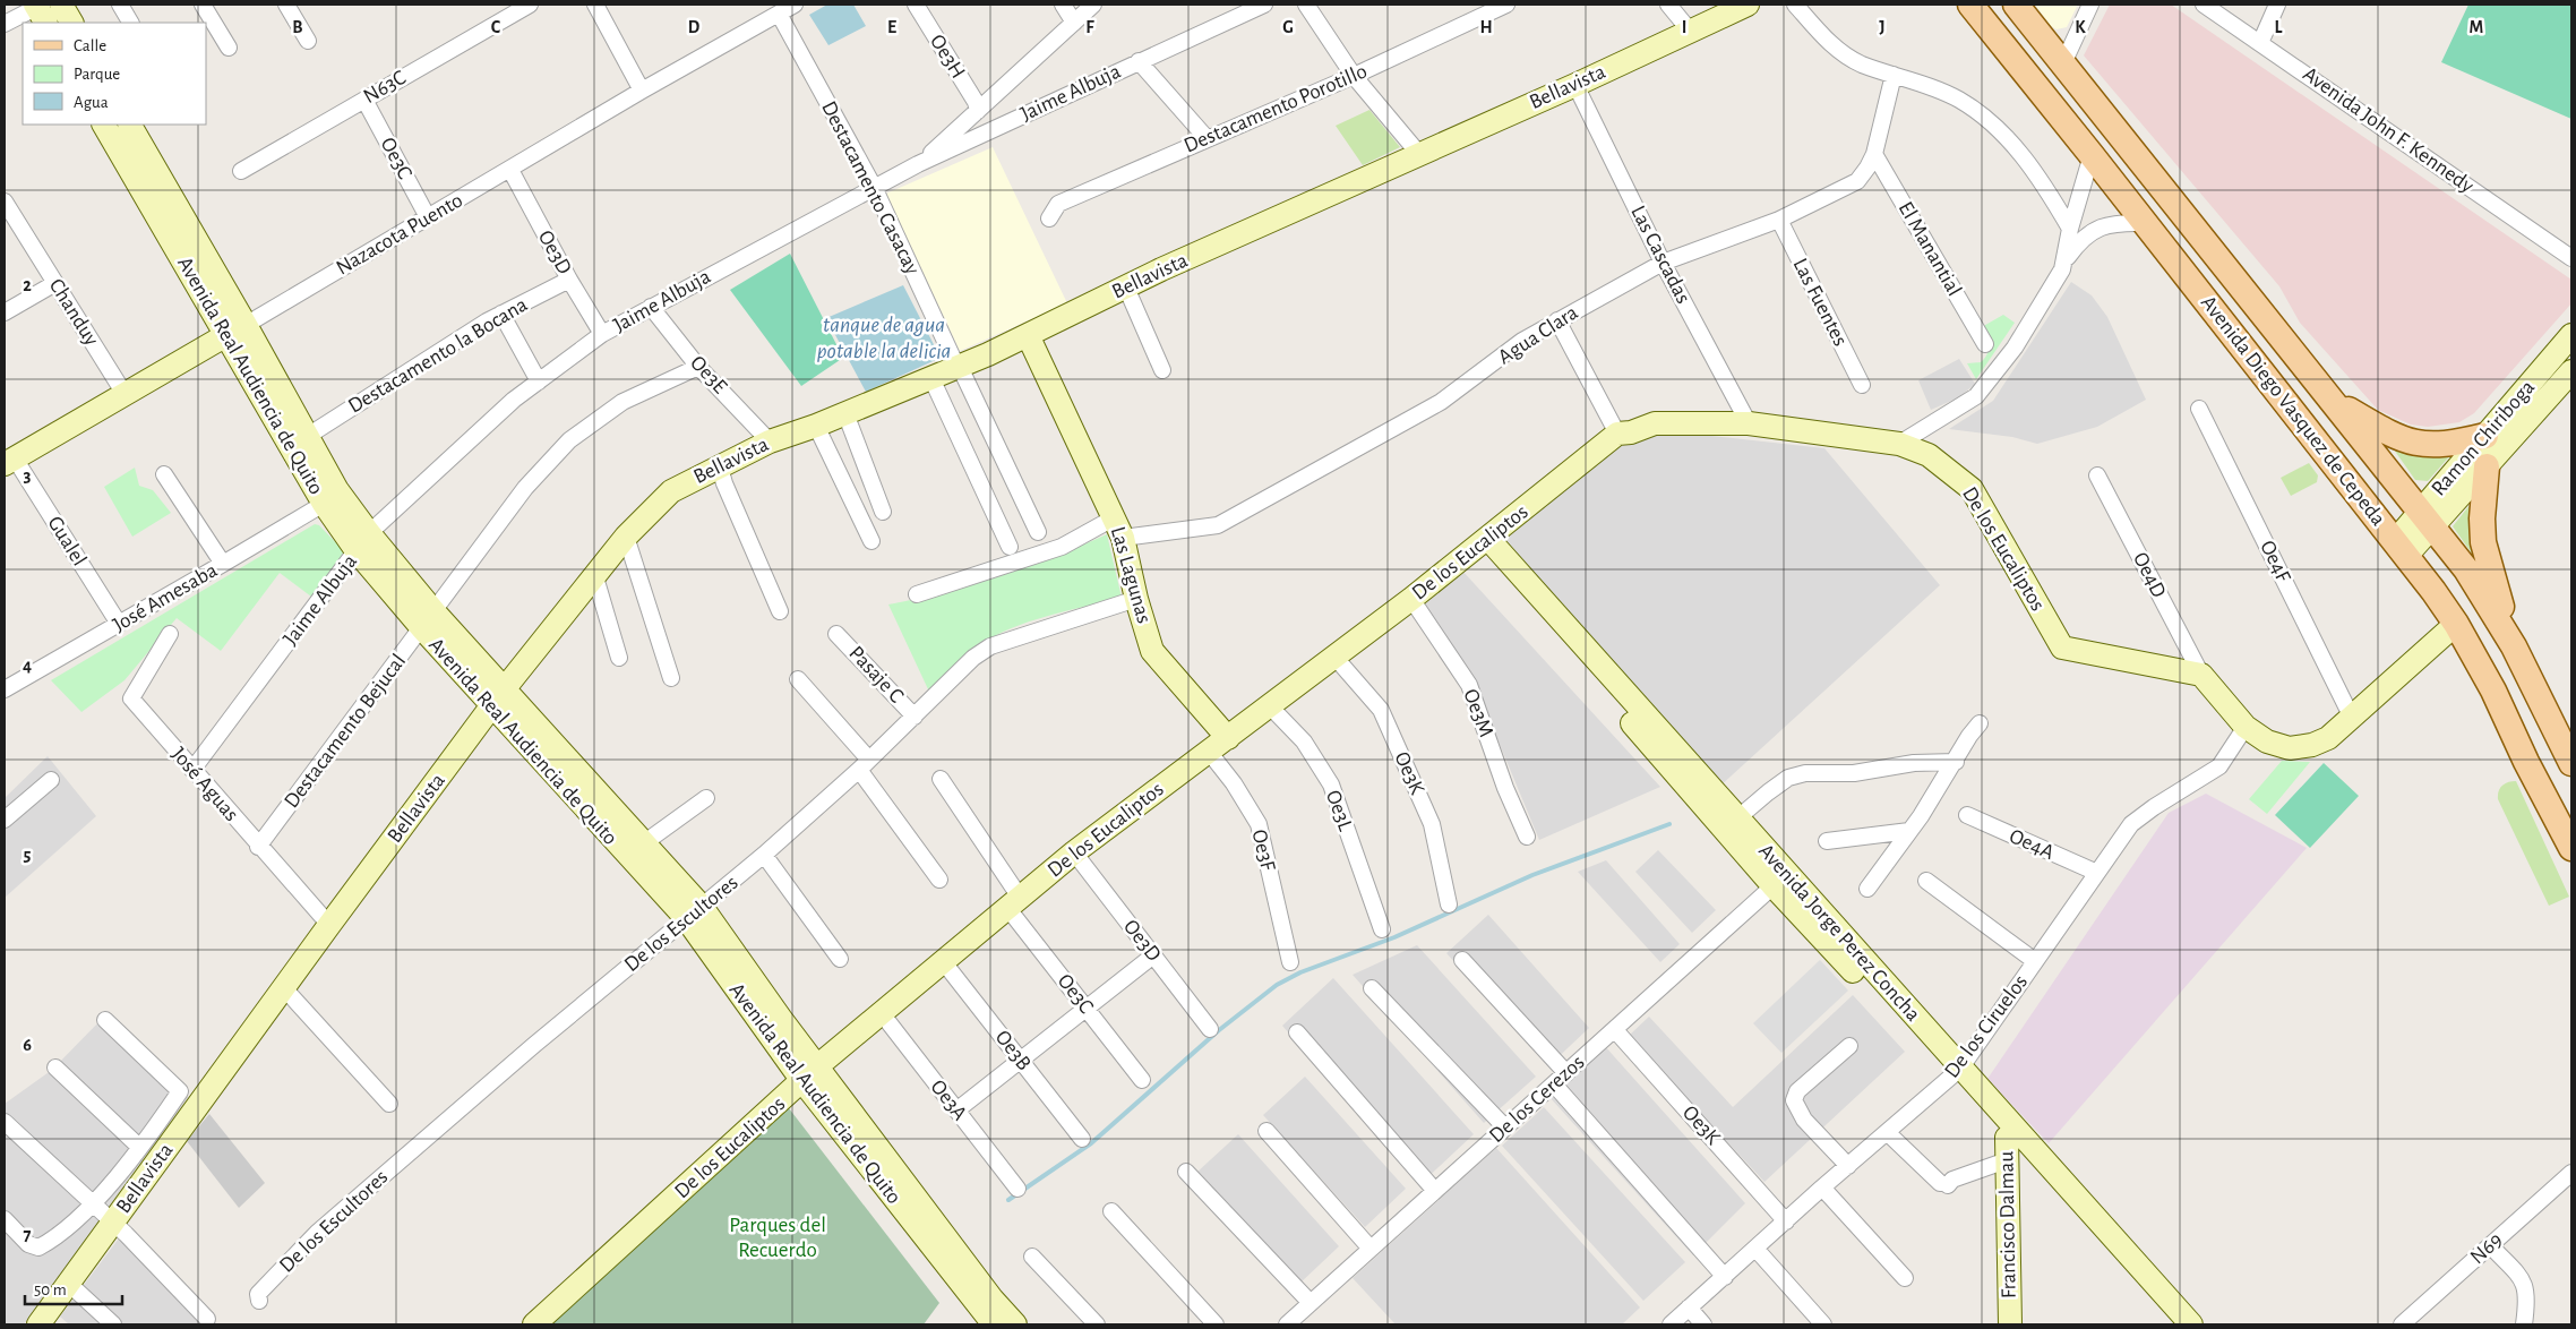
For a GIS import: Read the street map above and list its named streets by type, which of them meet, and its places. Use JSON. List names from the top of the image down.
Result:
{
  "streets": {
    "main road": ["Avenida Diego Vasquez de Cepeda"],
    "street": [
      "Oe3H",
      "N63C",
      "Bellavista",
      "Jaime Albuja",
      "Destacamento Porotillo",
      "Avenida John F. Kennedy",
      "Oe3C",
      "Destacamento Casacay",
      "Nazacota Puento",
      "El Manantial",
      "Oe3D",
      "Las Cascadas",
      "Las Fuentes",
      "Chanduy",
      "Agua Clara",
      "Destacamento la Bocana",
      "Oe3E",
      "Avenida Real Audiencia de Quito",
      "Ramon Chiriboga",
      "Gualel",
      "De los Eucaliptos",
      "Oe4F",
      "Las Lagunas",
      "Oe4D",
      "José Amesaba",
      "Pasaje C",
      "Oe3M",
      "Destacamento Bejucal",
      "Oe3K",
      "José Aguas",
      "Oe3L",
      "Oe4A",
      "Oe3F",
      "De los Escultores",
      "Avenida Jorge Perez Concha",
      "De los Ciruelos",
      "Oe3B",
      "De los Cerezos",
      "Oe3A",
      "Francisco Dalmau",
      "N69"
    ]
  },
  "crossings": [
    ["N63C", "Oe3C"],
    ["Bellavista", "Destacamento Casacay"],
    ["Bellavista", "Las Cascadas"],
    ["Bellavista", "Oe3E"],
    ["Bellavista", "Avenida Real Audiencia de Quito"],
    ["Bellavista", "Las Lagunas"],
    ["Bellavista", "José Aguas"],
    ["Jaime Albuja", "Destacamento Casacay"],
    ["Jaime Albuja", "Oe3D"],
    ["Jaime Albuja", "Oe3E"],
    ["Jaime Albuja", "Avenida Real Audiencia de Quito"],
    ["Jaime Albuja", "José Aguas"],
    ["Oe3C", "Nazacota Puento"],
    ["Oe3C", "De los Eucaliptos"],
    ["Destacamento Casacay", "Nazacota Puento"],
    ["Nazacota Puento", "Oe3D"],
    ["Nazacota Puento", "Chanduy"],
    ["Nazacota Puento", "Avenida Real Audiencia de Quito"],
    ["Nazacota Puento", "Gualel"],
    ["El Manantial", "Agua Clara"],
    ["Oe3D", "Destacamento la Bocana"],
    ["Oe3D", "De los Eucaliptos"],
    ["Las Cascadas", "Agua Clara"],
    ["Las Cascadas", "De los Eucaliptos"],
    ["Las Fuentes", "Agua Clara"],
    ["Agua Clara", "Las Lagunas"],
    ["Destacamento la Bocana", "Avenida Real Audiencia de Quito"],
    ["Oe3E", "Destacamento Bejucal"],
    ["Avenida Real Audiencia de Quito", "De los Eucaliptos"],
    ["Avenida Real Audiencia de Quito", "José Amesaba"],
    ["Avenida Real Audiencia de Quito", "Destacamento Bejucal"],
    ["Avenida Real Audiencia de Quito", "De los Escultores"],
    ["Avenida Diego Vasquez de Cepeda", "Ramon Chiriboga"],
    ["Gualel", "José Amesaba"],
    ["De los Eucaliptos", "Las Lagunas"],
    ["De los Eucaliptos", "Oe4D"],
    ["De los Eucaliptos", "Oe3M"],
    ["De los Eucaliptos", "Oe3K"],
    ["De los Eucaliptos", "Oe3L"],
    ["De los Eucaliptos", "Oe3F"],
    ["De los Eucaliptos", "Avenida Jorge Perez Concha"],
    ["De los Eucaliptos", "Oe3B"],
    ["De los Eucaliptos", "Oe3A"],
    ["Las Lagunas", "De los Escultores"],
    ["Pasaje C", "De los Escultores"],
    ["Destacamento Bejucal", "José Aguas"],
    ["Oe3K", "De los Ciruelos"],
    ["Oe3K", "De los Cerezos"],
    ["Oe4A", "De los Ciruelos"],
    ["Avenida Jorge Perez Concha", "De los Ciruelos"],
    ["Avenida Jorge Perez Concha", "De los Cerezos"],
    ["Avenida Jorge Perez Concha", "Francisco Dalmau"]
  ],
  "water": ["tanque de agua potable la delicia"],
  "parks": ["Parques del Recuerdo"],
  "legend": ["Calle", "Parque", "Agua"],
  "scale_bar": "50 m",
  "grid": {
    "columns": [
      "B",
      "C",
      "D",
      "E",
      "F",
      "G",
      "H",
      "I",
      "J",
      "K",
      "L",
      "M"
    ],
    "rows": [
      "2",
      "3",
      "4",
      "5",
      "6",
      "7"
    ]
  }
}
